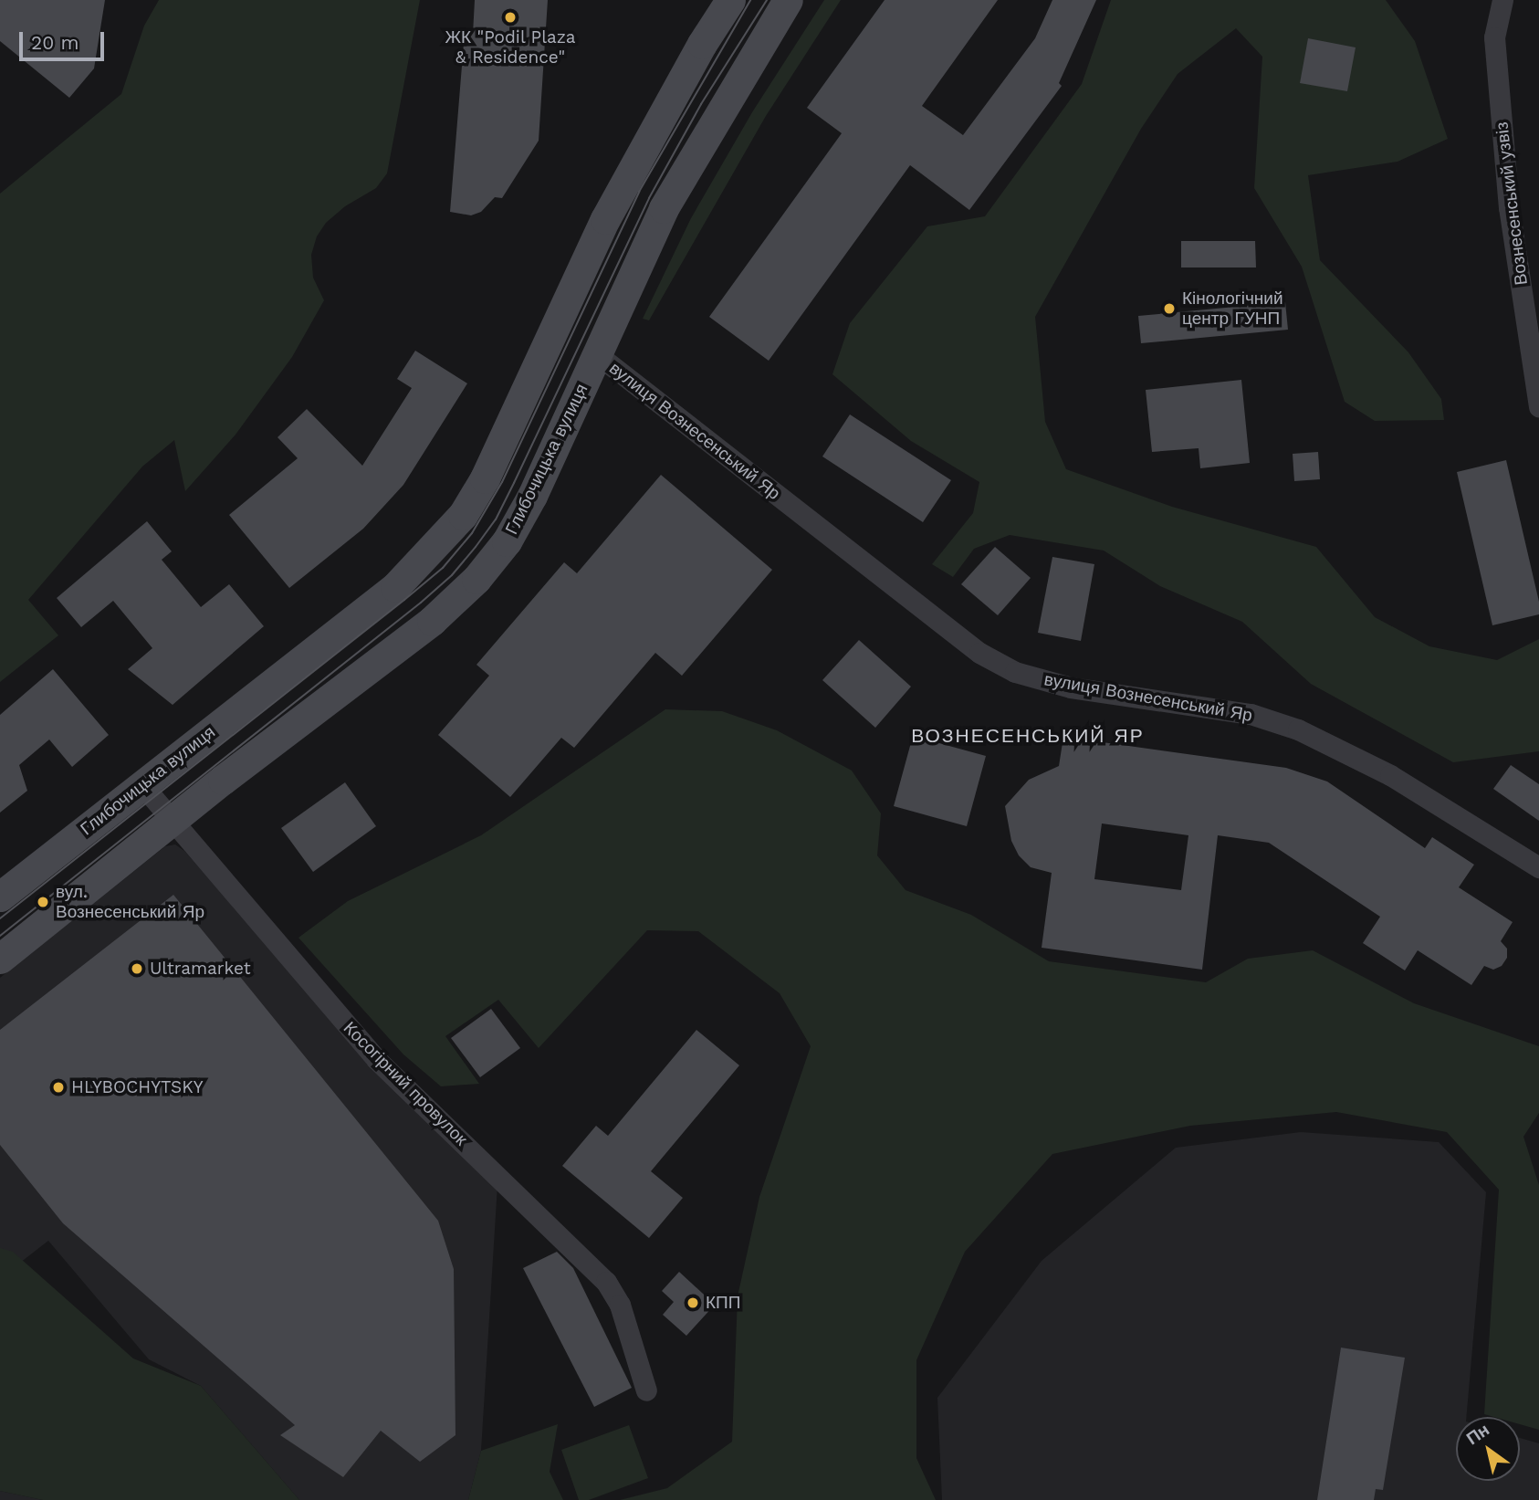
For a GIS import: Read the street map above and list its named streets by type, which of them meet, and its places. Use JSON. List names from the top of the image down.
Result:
{
  "streets": {
    "main road": ["Глибочицька вулиця"],
    "street": ["Вознесенський узвіз", "вулиця Вознесенський Яр", "Косогірний провулок"]
  },
  "crossings": [
    ["вулиця Вознесенський Яр", "Глибочицька вулиця"],
    ["Глибочицька вулиця", "Косогірний провулок"]
  ],
  "districts": ["ВОЗНЕСЕНСЬКИЙ ЯР"],
  "places": [
    "ЖК \"Podil Plaza & Residence\"",
    "Кінологічний центр ГУНП",
    "вул. Вознесенський Яр",
    "Ultramarket",
    "HLYBOCHYTSKY",
    "КПП"
  ],
  "scale_bar": "20 m",
  "north": "top left"
}
